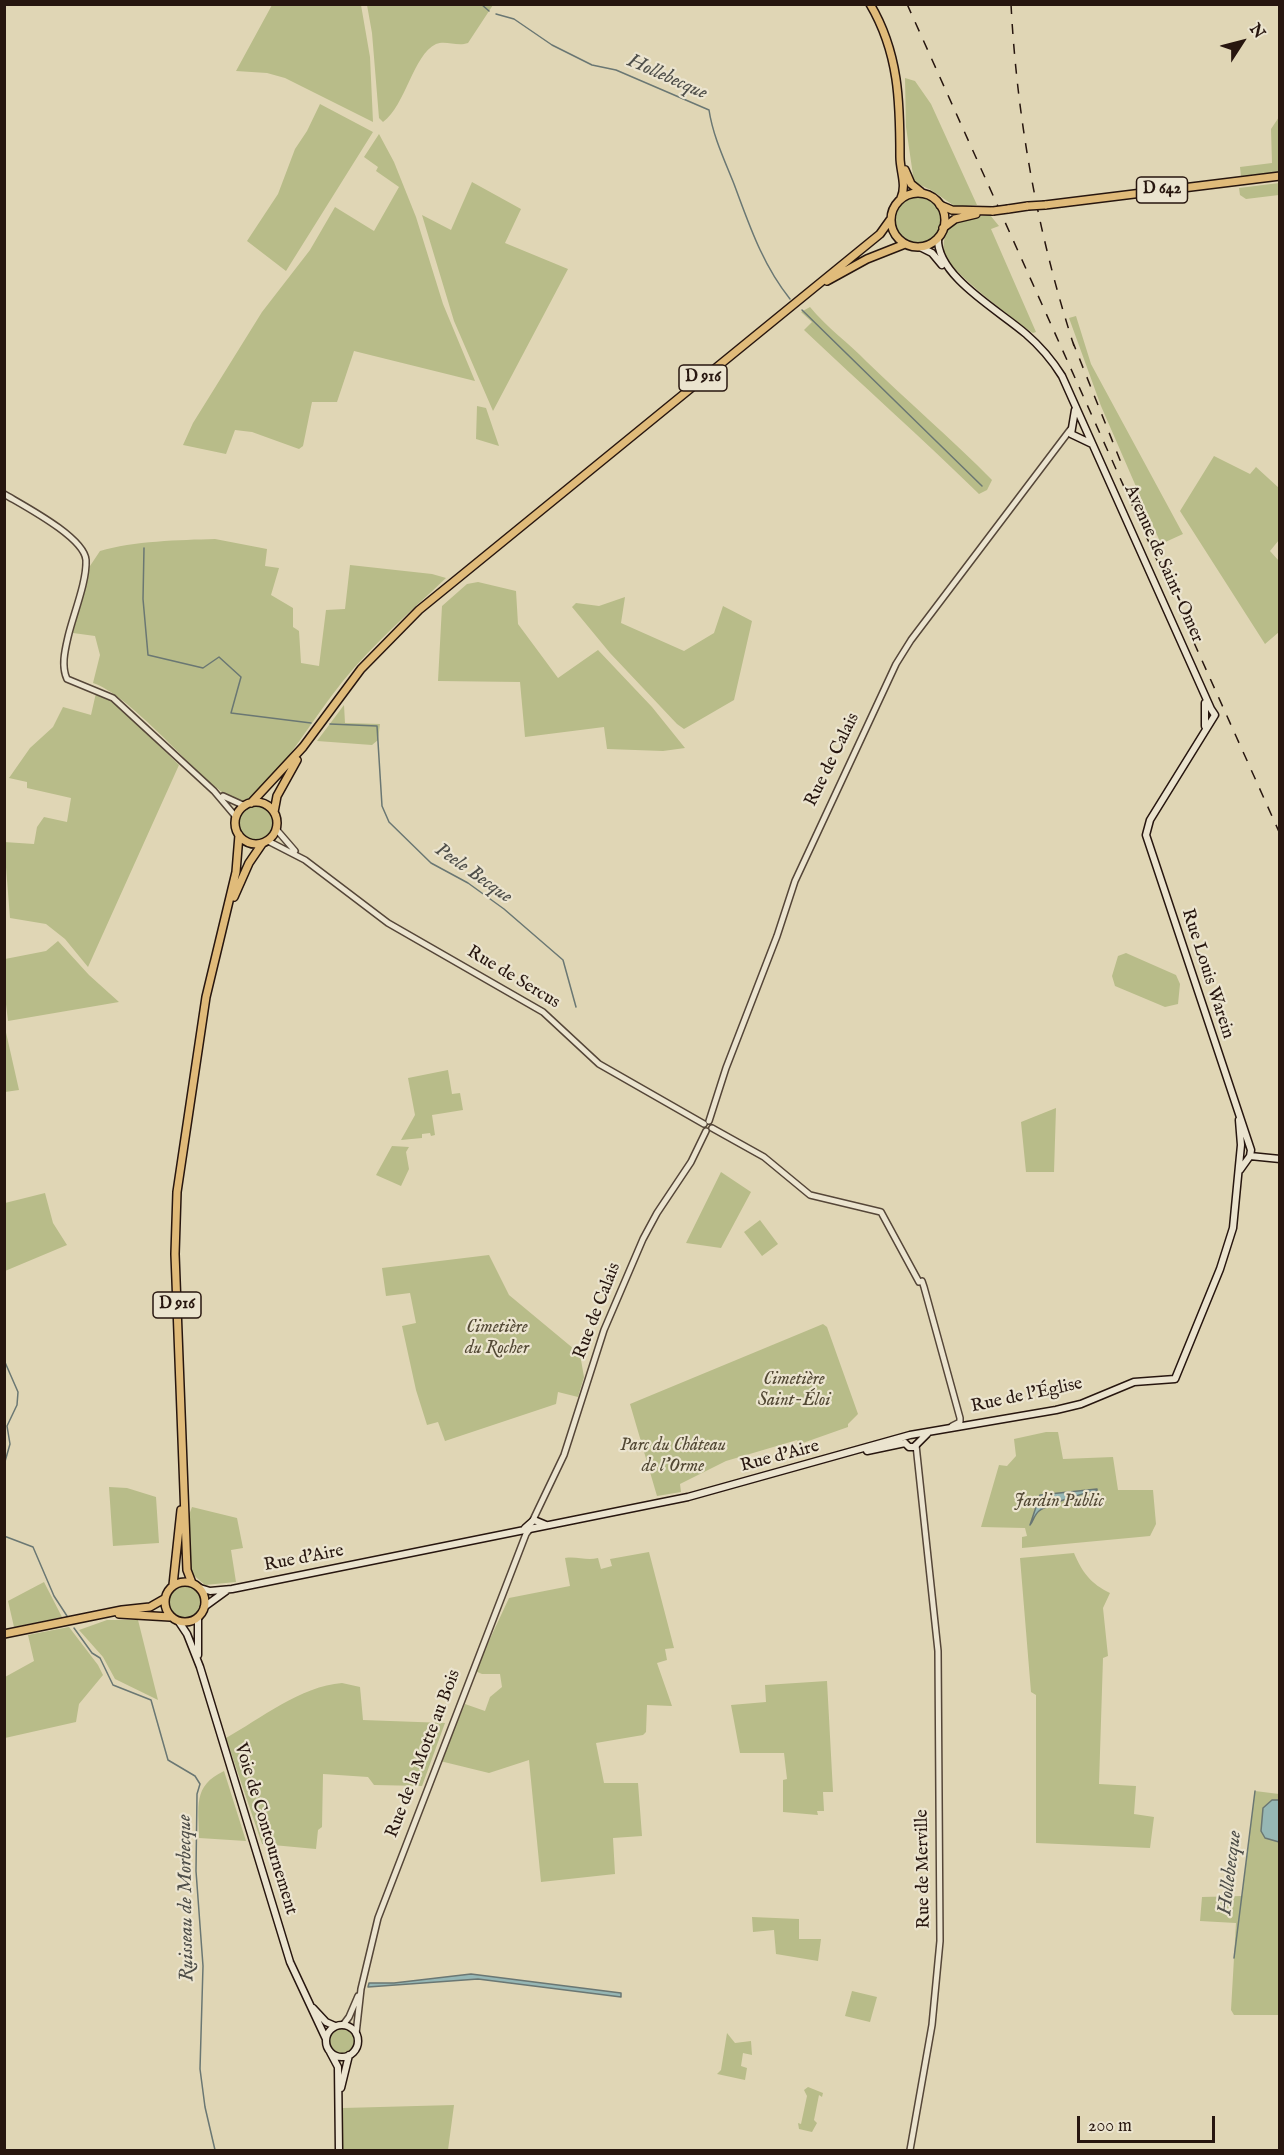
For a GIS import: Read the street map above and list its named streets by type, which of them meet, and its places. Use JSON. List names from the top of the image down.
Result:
{
  "streets": {
    "main road": [
      "D 642",
      "D 916",
      "Avenue de Saint-Omer",
      "Rue Louis Warein",
      "Rue de l'Église",
      "Rue d'Aire",
      "Voie de Contournement"
    ],
    "street": [
      "Rue de Calais",
      "Rue de Sercus",
      "Rue de la Motte au Bois",
      "Rue de Merville"
    ]
  },
  "crossings": [
    ["D 916", "Avenue de Saint-Omer"],
    ["D 916", "Rue de Sercus"],
    ["D 916", "Rue d'Aire"],
    ["D 916", "Voie de Contournement"],
    ["Avenue de Saint-Omer", "Rue Louis Warein"],
    ["Rue de Calais", "Rue de Sercus"],
    ["Rue de Calais", "Rue d'Aire"],
    ["Rue de Calais", "Rue de la Motte au Bois"],
    ["Rue Louis Warein", "Rue de l'Église"],
    ["Rue de l'Église", "Rue d'Aire"],
    ["Rue d'Aire", "Rue de la Motte au Bois"],
    ["Rue d'Aire", "Voie de Contournement"],
    ["Rue d'Aire", "Rue de Merville"]
  ],
  "water": ["Hollebecque", "Peele Becque", "Ruisseau de Morbecque"],
  "parks": [
    "Cimetière du Rocher",
    "Cimetière Saint-Éloi",
    "Parc du Château de l'Orme",
    "Jardin Public"
  ],
  "scale_bar": "200 m",
  "north": "top right"
}
